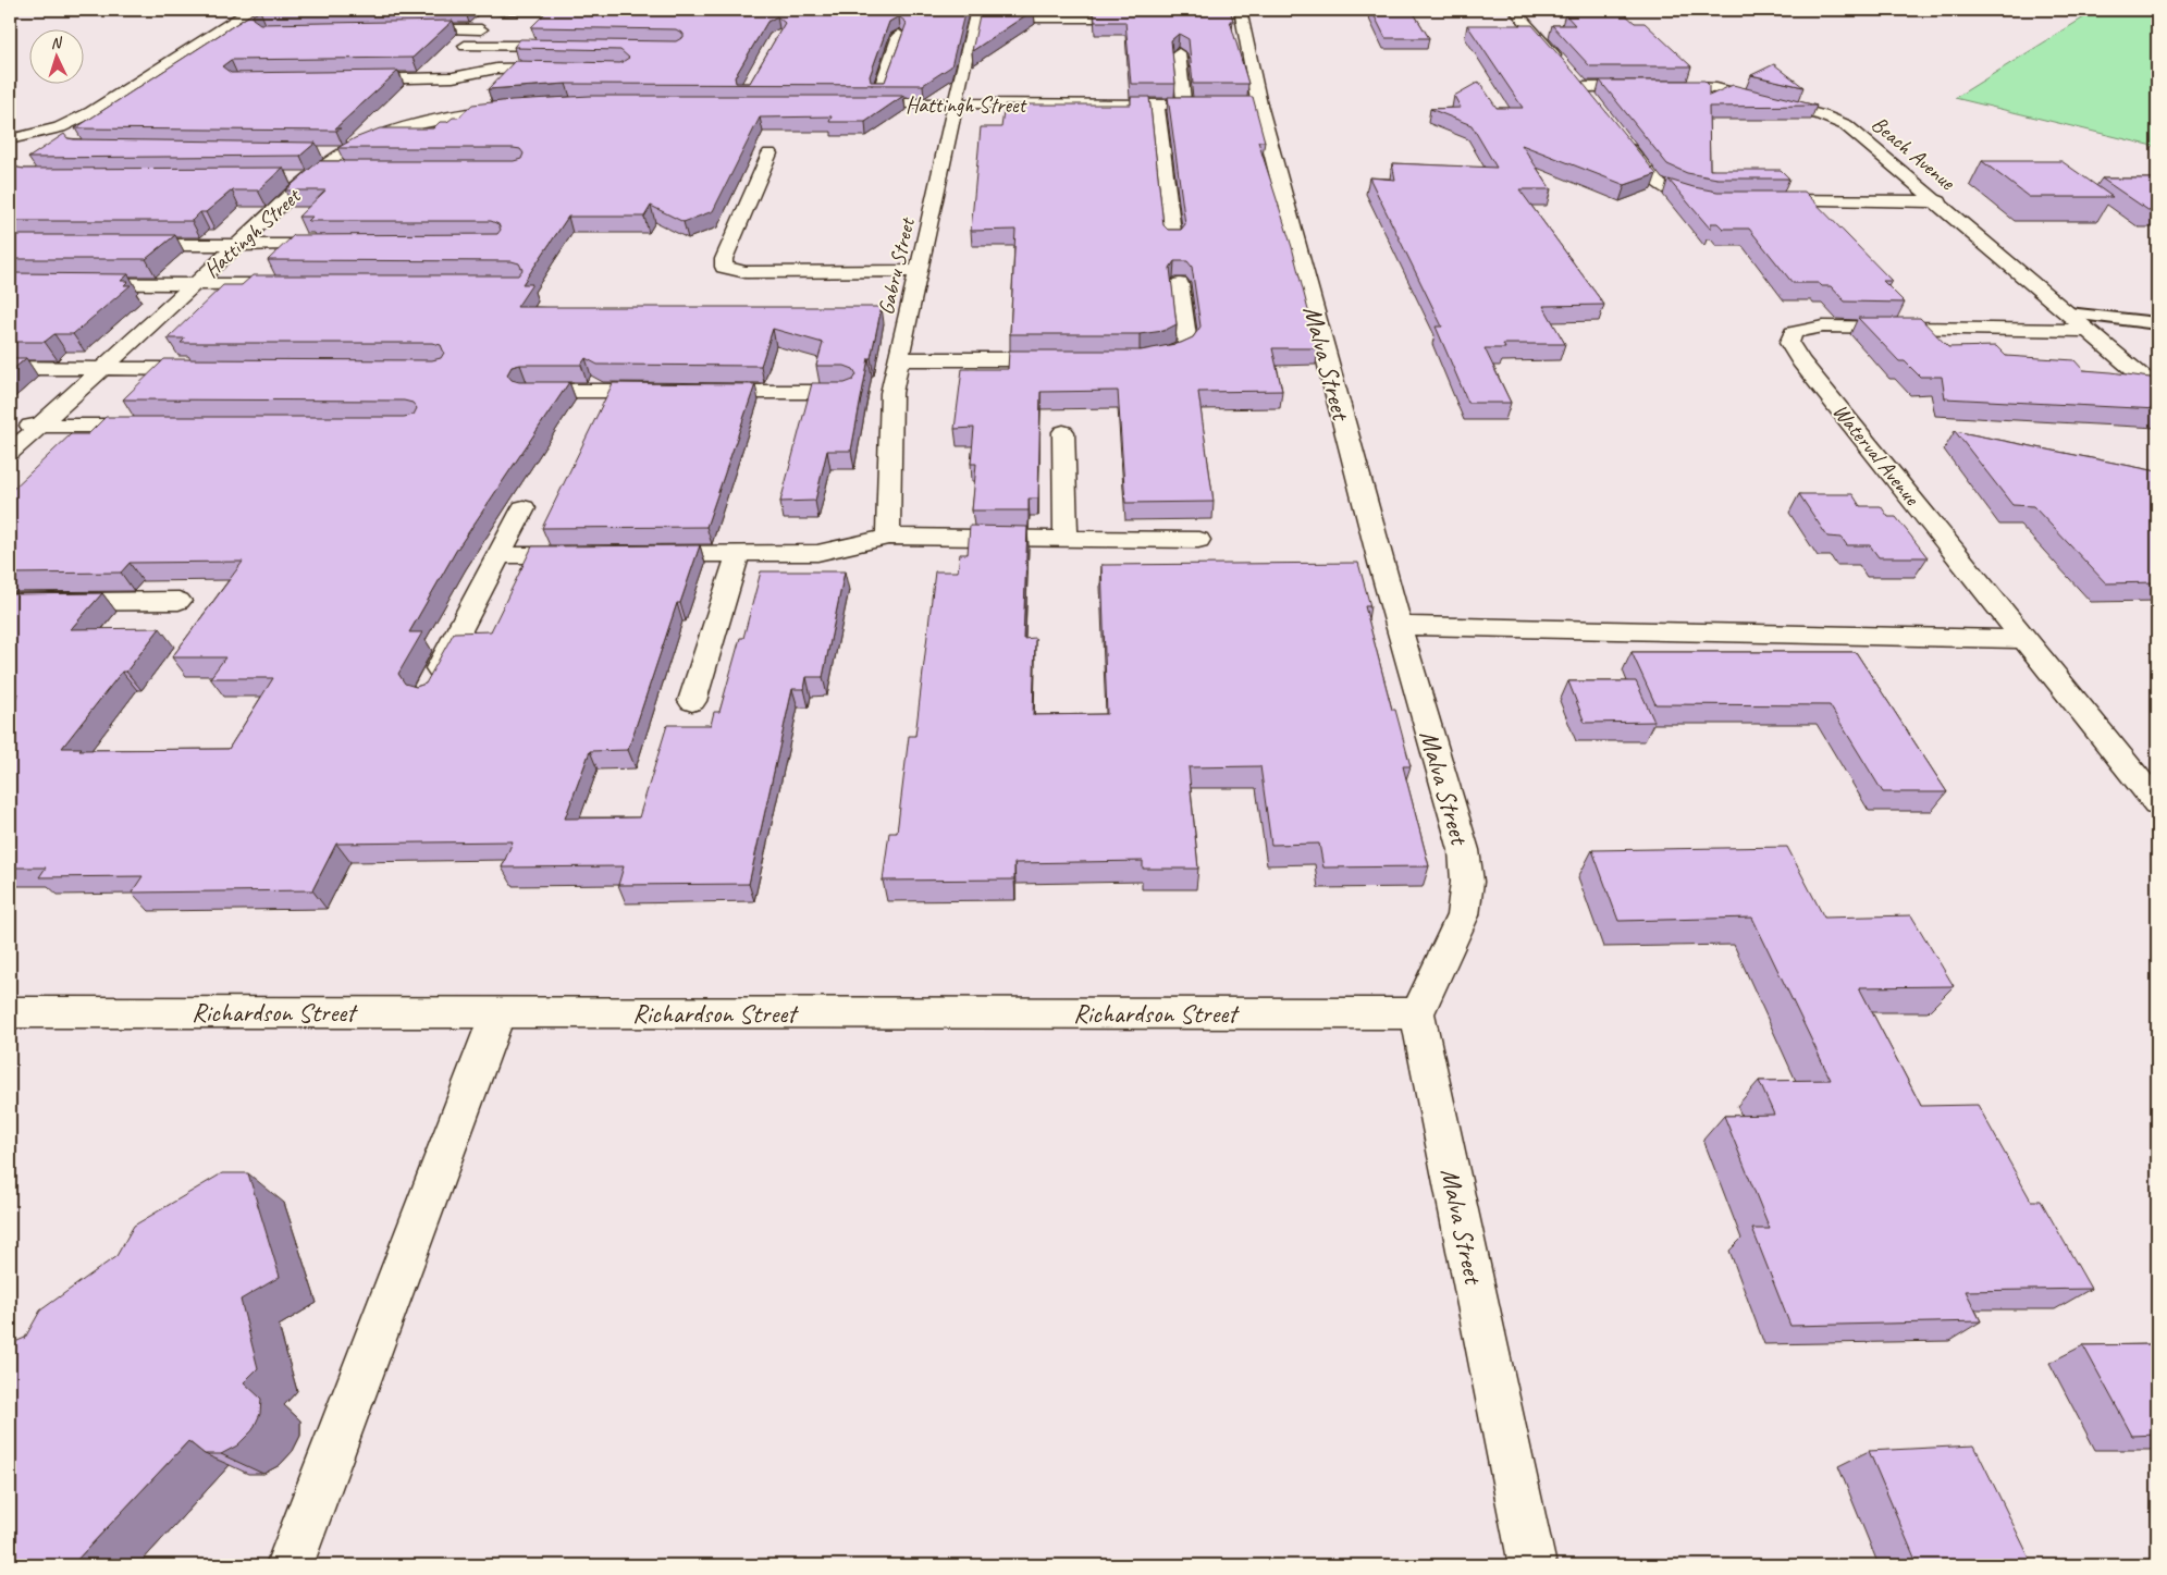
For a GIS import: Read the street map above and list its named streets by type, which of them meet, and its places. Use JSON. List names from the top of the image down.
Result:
{
  "streets": {
    "street": [
      "Hattingh Street",
      "Beach Avenue",
      "Gabru Street",
      "Malva Street",
      "Waterval Avenue",
      "Richardson Street"
    ]
  },
  "crossings": [
    ["Hattingh Street", "Gabru Street"],
    ["Beach Avenue", "Waterval Avenue"],
    ["Malva Street", "Richardson Street"]
  ],
  "north": "top"
}
